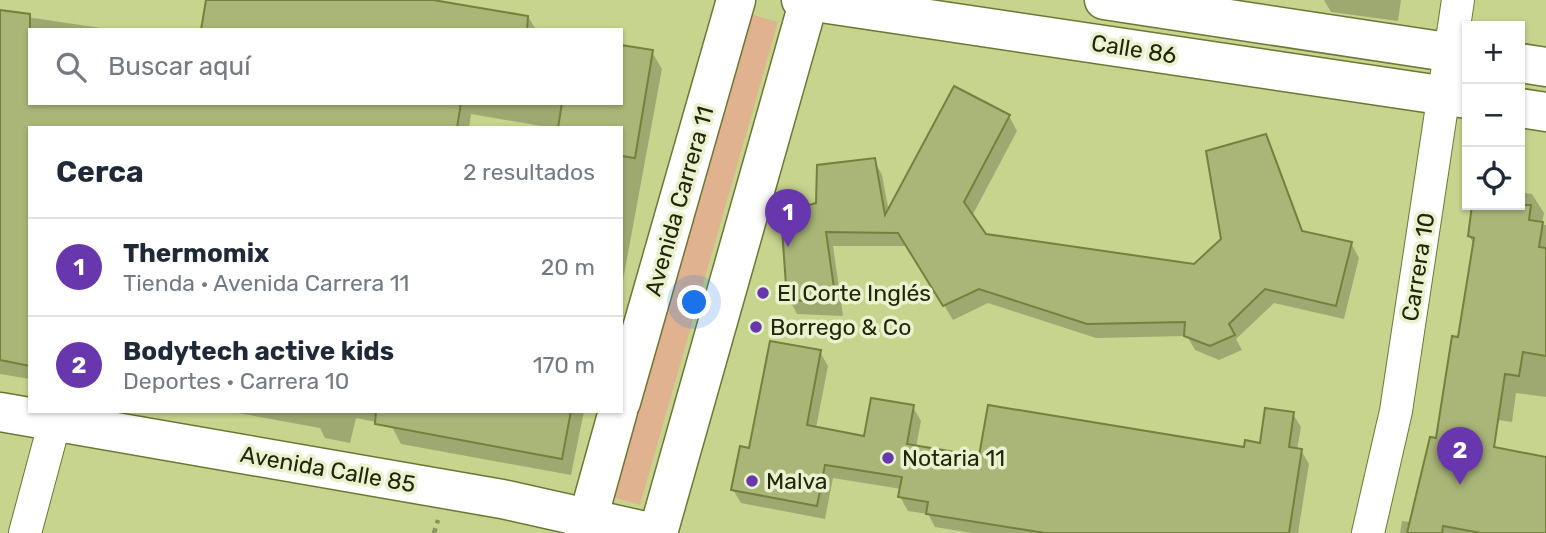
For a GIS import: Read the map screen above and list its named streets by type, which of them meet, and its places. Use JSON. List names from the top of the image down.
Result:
{
  "streets": {
    "main road": ["Calle 86", "Avenida Carrera 11", "Avenida Calle 85"],
    "street": ["Carrera 10"]
  },
  "crossings": [
    ["Calle 86", "Carrera 10"]
  ],
  "places": [
    "El Corte Inglés",
    "Borrego & Co",
    "Notaria 11",
    "Malva"
  ],
  "page": {
    "map_buttons": ["+", "−"],
    "search": "Buscar aquí",
    "heading": ["Cerca", "2 resultados"],
    "pins": ["1", "2"],
    "list": [
      {
        "mark": "1",
        "name": "Thermomix",
        "note": "Tienda · Avenida Carrera 11",
        "value": "20 m"
      },
      {
        "mark": "2",
        "name": "Bodytech active kids",
        "note": "Deportes · Carrera 10",
        "value": "170 m"
      }
    ]
  }
}
